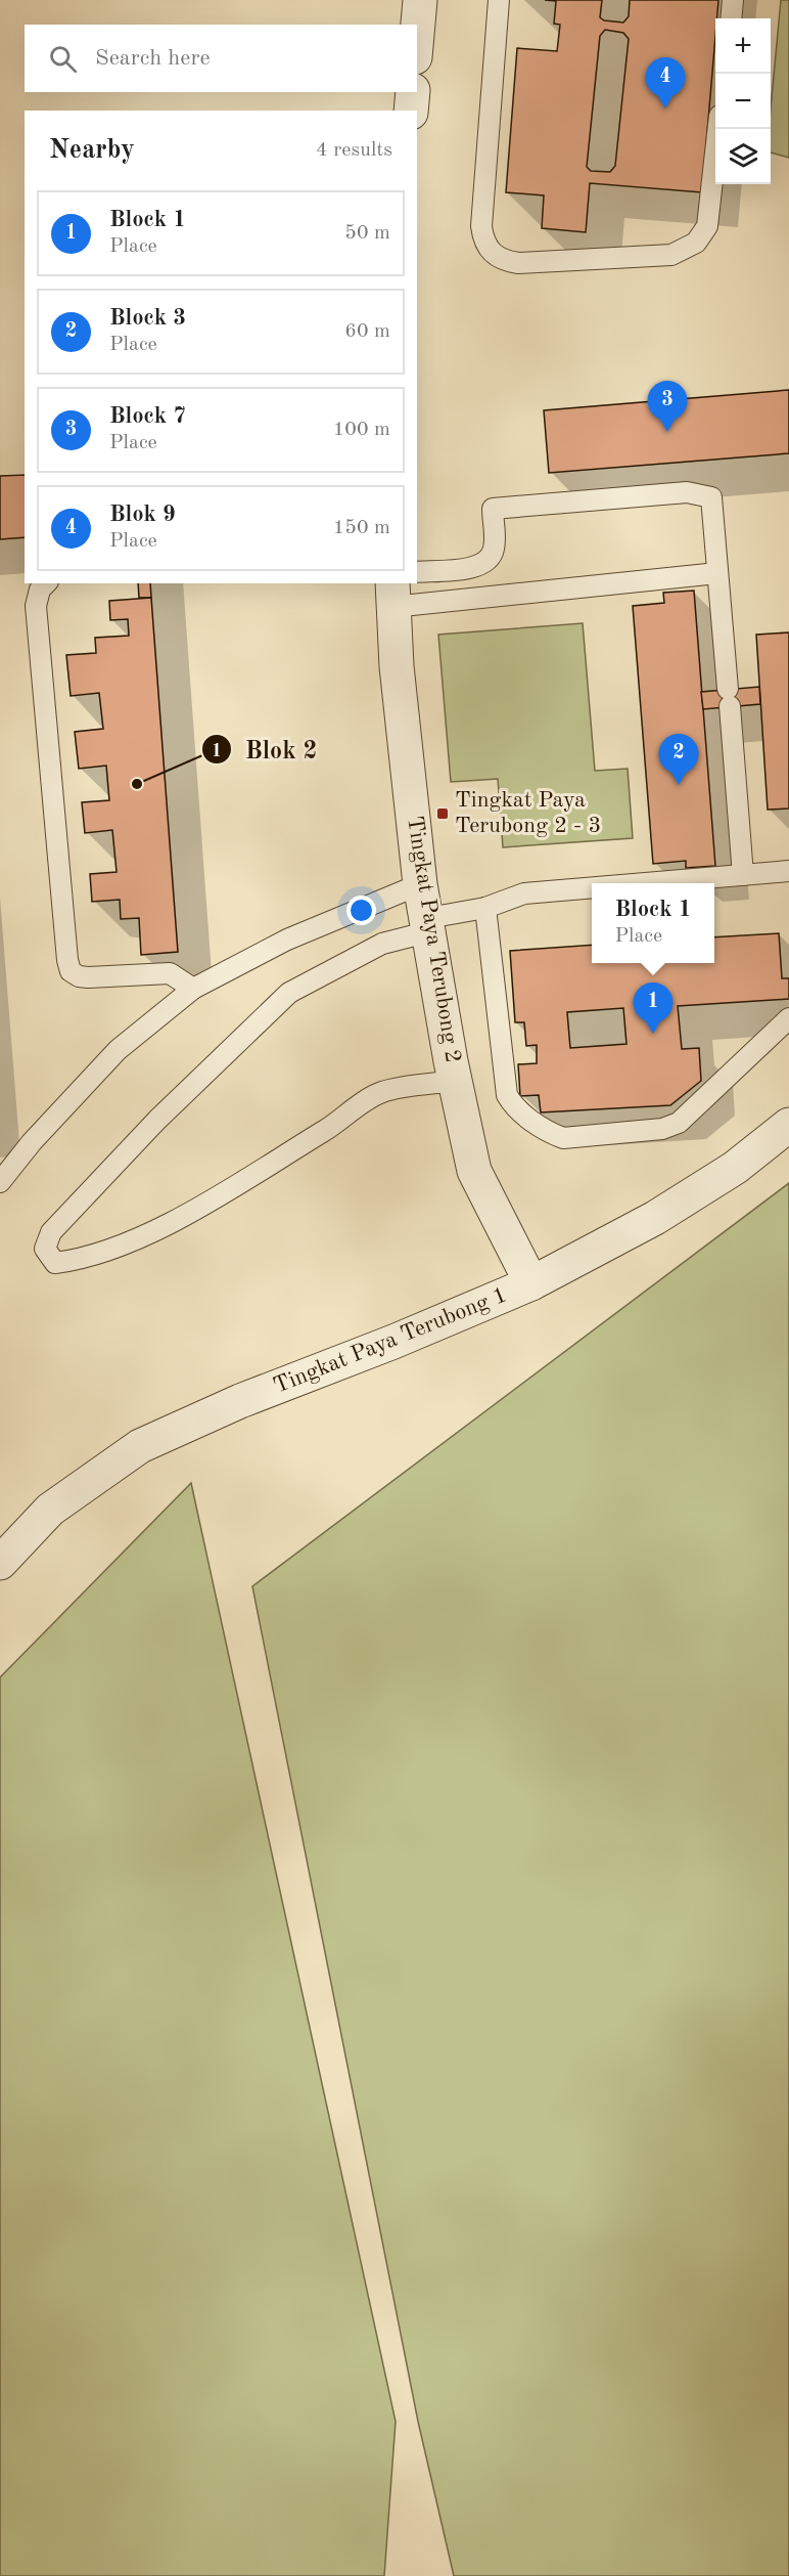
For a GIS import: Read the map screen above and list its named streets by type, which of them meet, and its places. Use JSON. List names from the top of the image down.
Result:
{
  "streets": {
    "street": ["Tingkat Paya Terubong 2", "Tingkat Paya Terubong 1"]
  },
  "crossings": [
    ["Tingkat Paya Terubong 2", "Tingkat Paya Terubong 1"]
  ],
  "places": {
    "other": ["Blok 2"],
    "transit": ["Tingkat Paya Terubong 2 - 3"]
  },
  "page": {
    "map_buttons": ["+", "−"],
    "search": "Search here",
    "pins": [
      "4",
      "3",
      "2",
      "1"
    ],
    "heading": ["Nearby", "4 results"],
    "list": [
      {
        "mark": "1",
        "name": "Block 1",
        "note": "Place",
        "value": "50 m"
      },
      {
        "mark": "2",
        "name": "Block 3",
        "note": "Place",
        "value": "60 m"
      },
      {
        "mark": "3",
        "name": "Block 7",
        "note": "Place",
        "value": "100 m"
      },
      {
        "mark": "4",
        "name": "Blok 9",
        "note": "Place",
        "value": "150 m"
      }
    ],
    "popup": ["Block 1", "Place"]
  }
}
